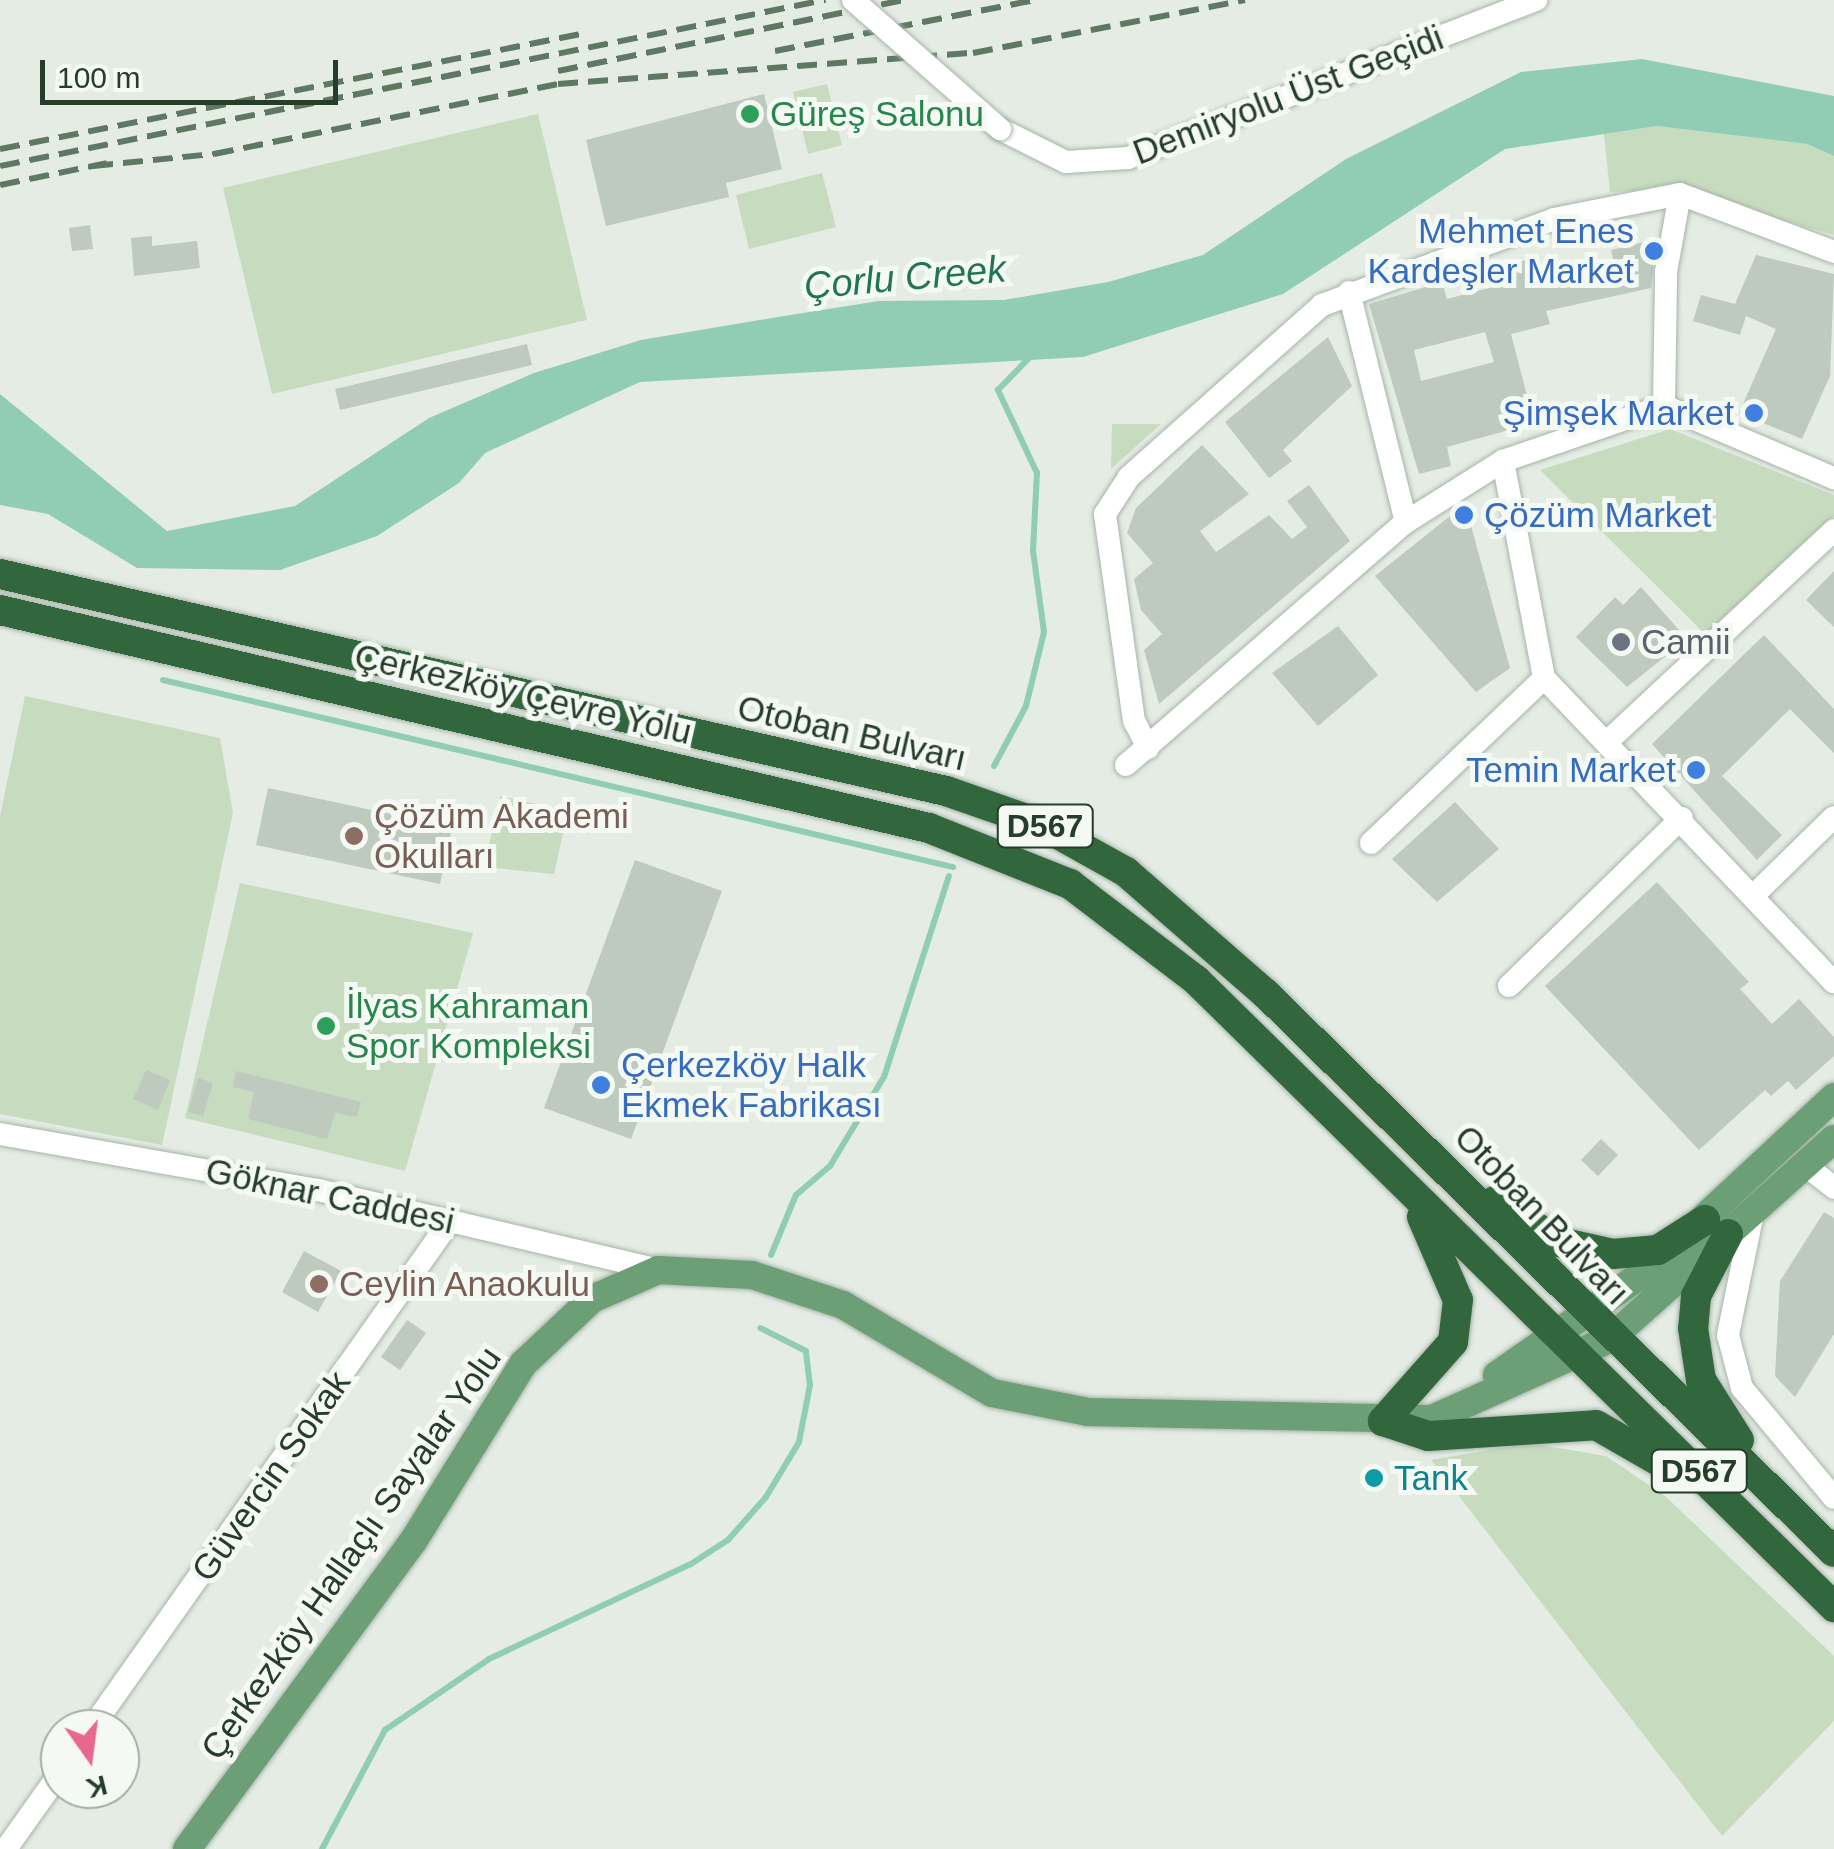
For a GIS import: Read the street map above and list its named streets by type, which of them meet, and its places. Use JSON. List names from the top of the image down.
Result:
{
  "streets": {
    "highway": ["Çerkezköy Çevre Yolu", "Otoban Bulvarı", "D567"],
    "main road": ["Çerkezköy Hallaçlı Sayalar Yolu"],
    "street": ["Demiryolu Üst Geçidi", "Göknar Caddesi", "Güvercin Sokak"]
  },
  "crossings": [
    ["Çerkezköy Çevre Yolu", "Otoban Bulvarı"],
    ["Göknar Caddesi", "Güvercin Sokak"],
    ["Göknar Caddesi", "Çerkezköy Hallaçlı Sayalar Yolu"]
  ],
  "water": ["Çorlu Creek"],
  "places": [
    "Güreş Salonu",
    "Mehmet Enes Kardeşler Market",
    "Şimşek Market",
    "Çözüm Market",
    "Camii",
    "Temin Market",
    "Çözüm Akademi Okulları",
    "İlyas Kahraman Spor Kompleksi",
    "Çerkezköy Halk Ekmek Fabrikası",
    "Ceylin Anaokulu",
    "Tank"
  ],
  "scale_bar": "100 m",
  "north": "bottom"
}
